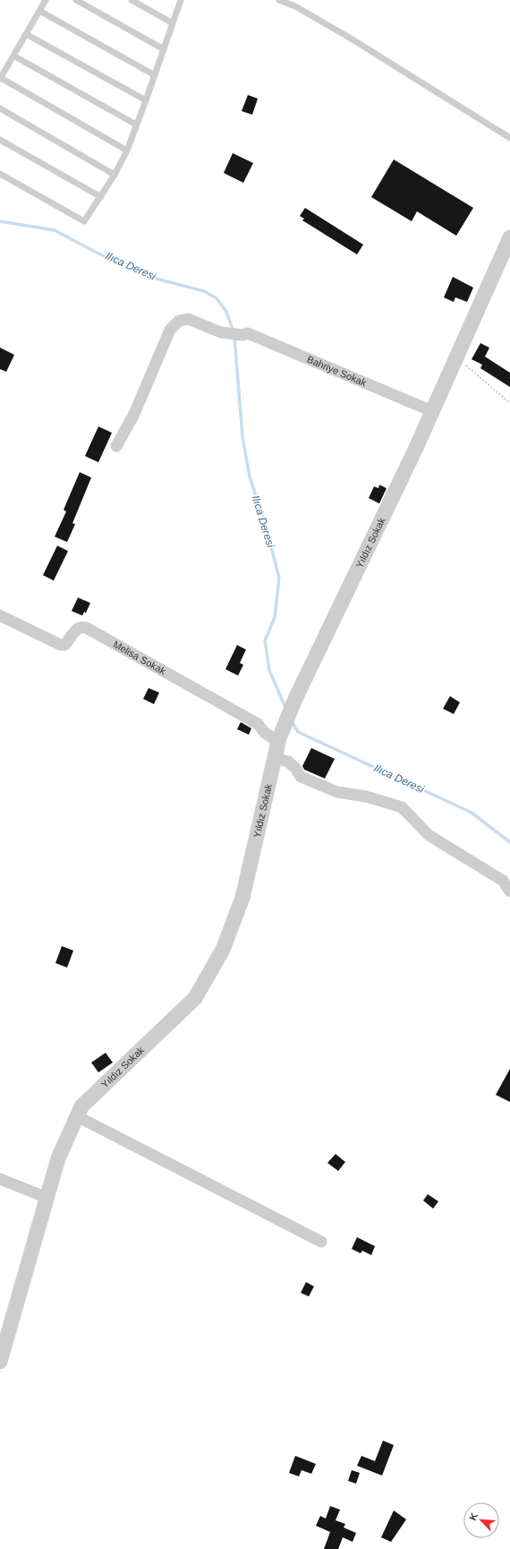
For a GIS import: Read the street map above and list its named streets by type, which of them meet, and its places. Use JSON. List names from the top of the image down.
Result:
{
  "streets": {
    "street": ["Bahriye Sokak", "Yıldız Sokak", "Melisa Sokak"]
  },
  "crossings": [
    ["Bahriye Sokak", "Yıldız Sokak"],
    ["Yıldız Sokak", "Melisa Sokak"]
  ],
  "water": ["Ilıca Deresi"],
  "north": "top left"
}
